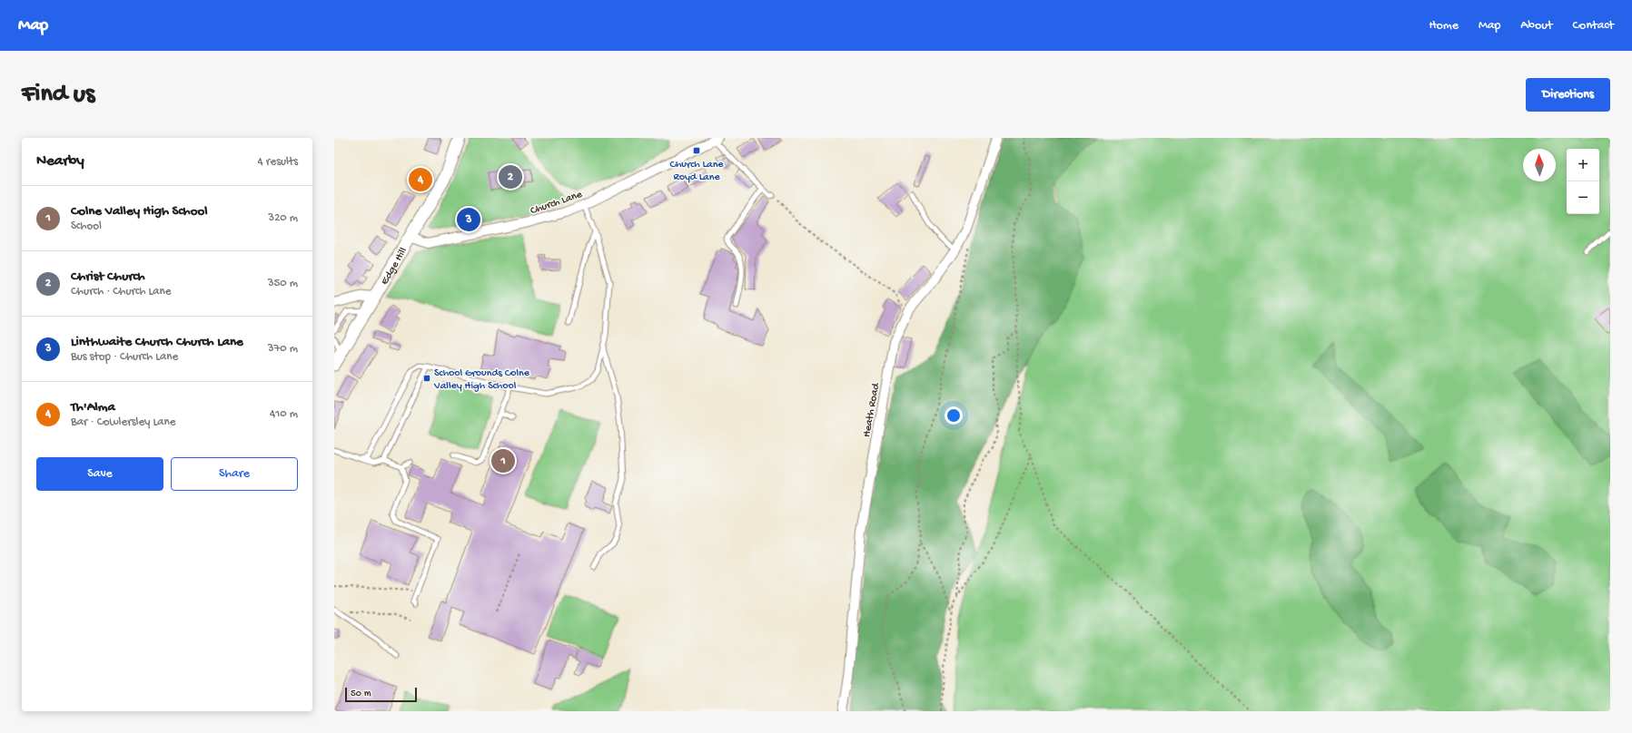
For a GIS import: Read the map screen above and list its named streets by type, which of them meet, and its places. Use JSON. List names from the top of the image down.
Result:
{
  "streets": {
    "street": ["Church Lane", "Edge Hill", "Heath Road"]
  },
  "crossings": [
    ["Church Lane", "Edge Hill"]
  ],
  "places": {
    "transit": ["Church Lane Royd Lane", "School Grounds Colne Valley High School"]
  },
  "scale_bar": "50 m",
  "north": "top",
  "page": {
    "header": "Map",
    "nav": [
      "Home",
      "Map",
      "About",
      "Contact"
    ],
    "buttons": [
      "Directions",
      ["Save", "Share"]
    ],
    "title": "Find us",
    "heading": ["Nearby", "4 results"],
    "map_buttons": ["+", "−"],
    "pins": [
      "2",
      "4",
      "3",
      "1"
    ],
    "list": [
      {
        "mark": "1",
        "name": "Colne Valley High School",
        "note": "School",
        "value": "320 m"
      },
      {
        "mark": "2",
        "name": "Christ Church",
        "note": "Church · Church Lane",
        "value": "350 m"
      },
      {
        "mark": "3",
        "name": "Linthwaite Church Church Lane",
        "note": "Bus stop · Church Lane",
        "value": "370 m"
      },
      {
        "mark": "4",
        "name": "Th'Alma",
        "note": "Bar · Cowlersley Lane",
        "value": "410 m"
      }
    ],
    "scale": "50 m"
  }
}
